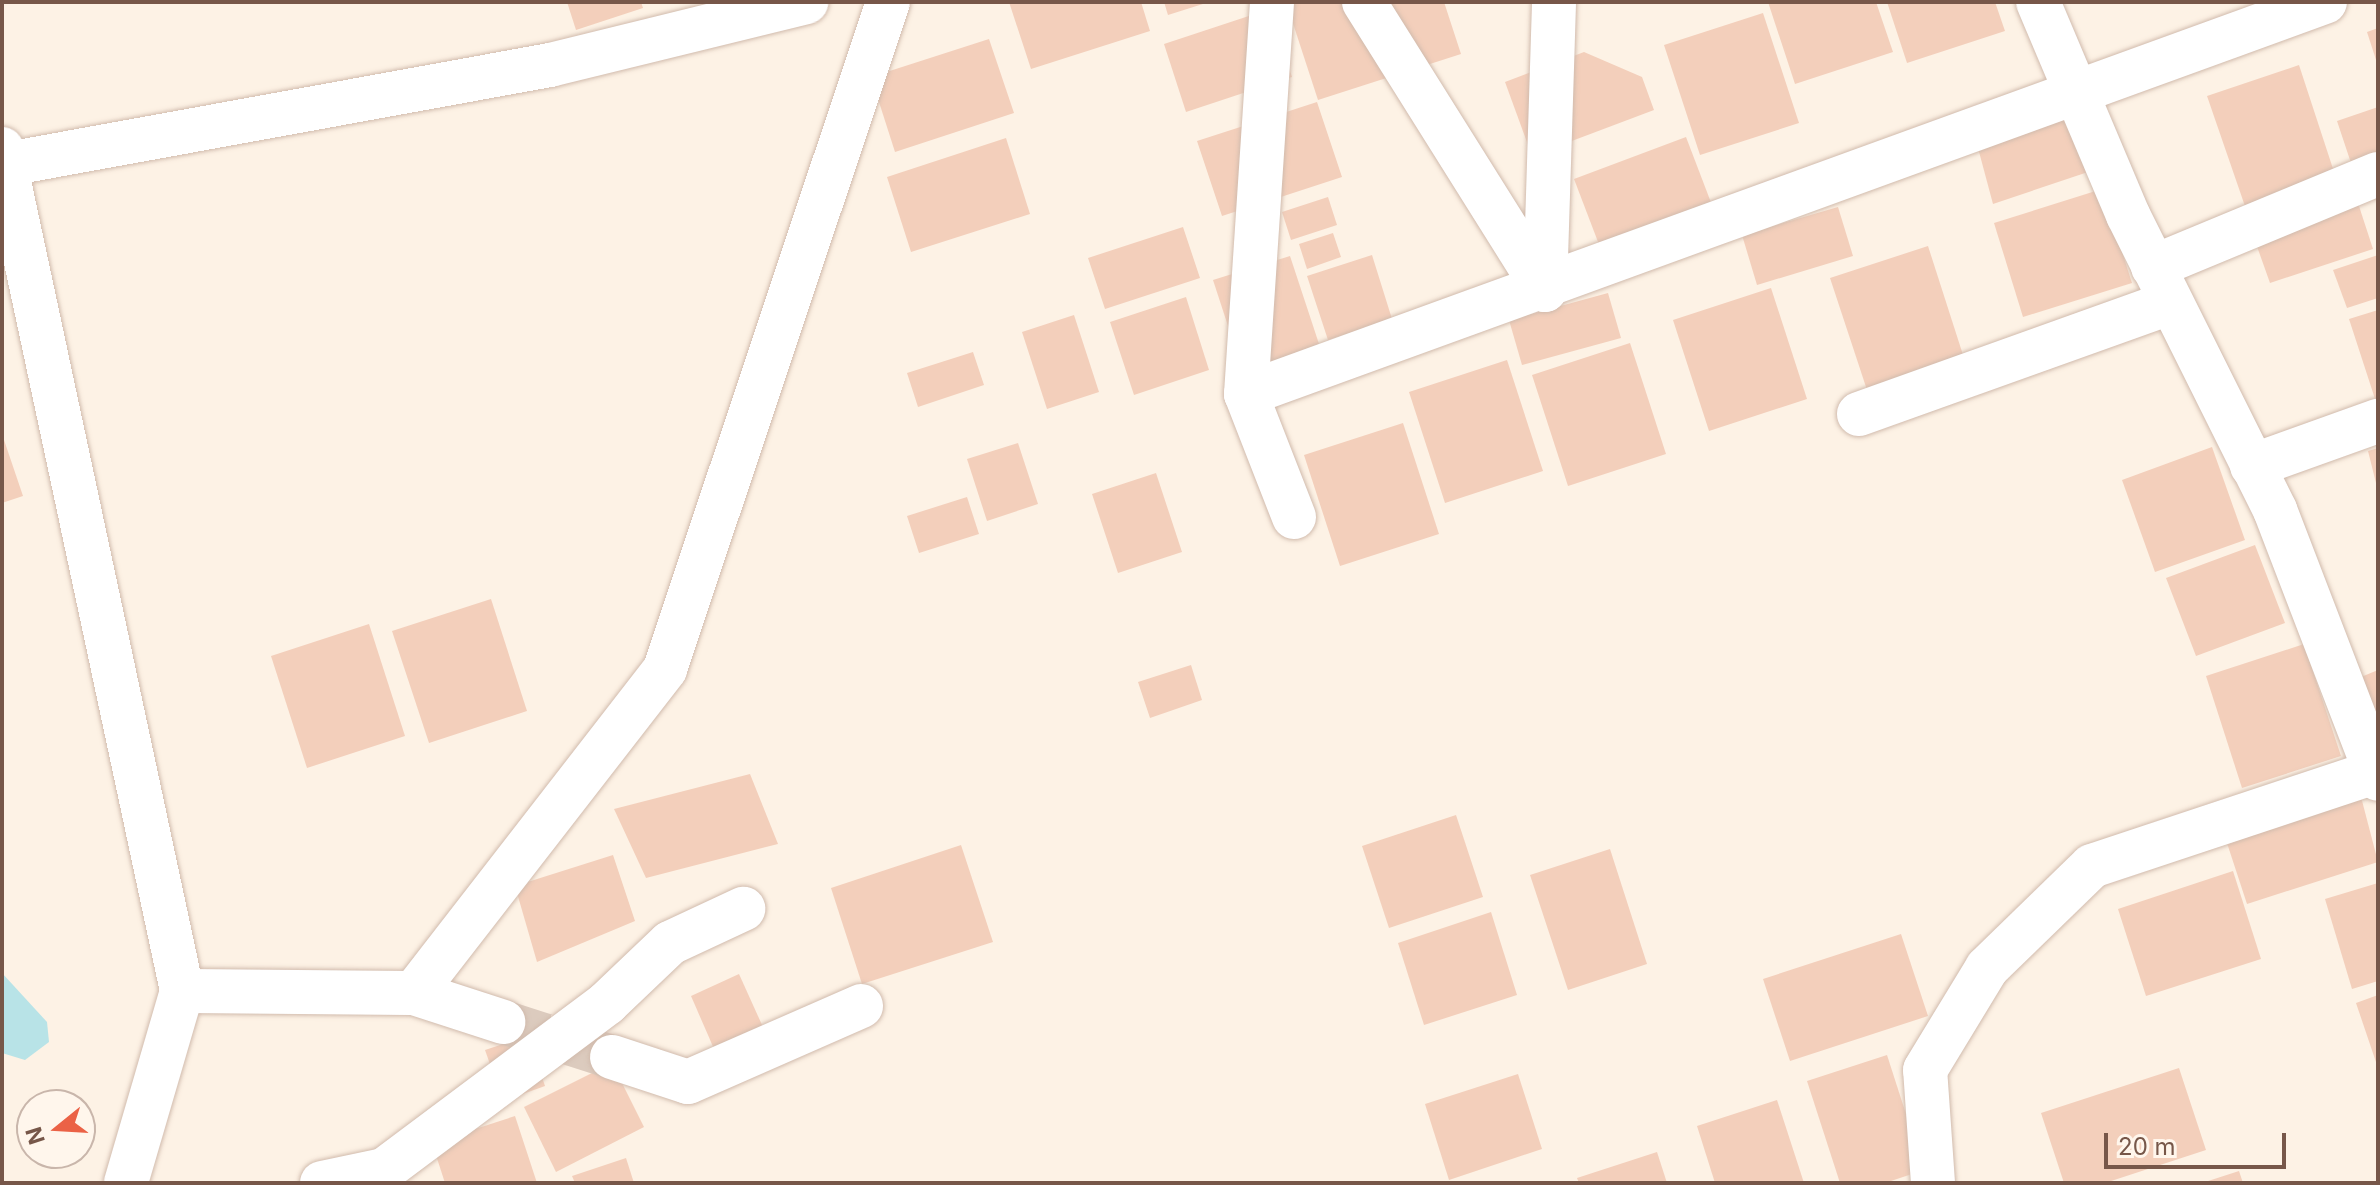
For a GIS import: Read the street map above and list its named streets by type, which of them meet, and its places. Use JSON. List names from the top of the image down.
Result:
{
  "scale_bar": "20 m",
  "north": "left"
}
